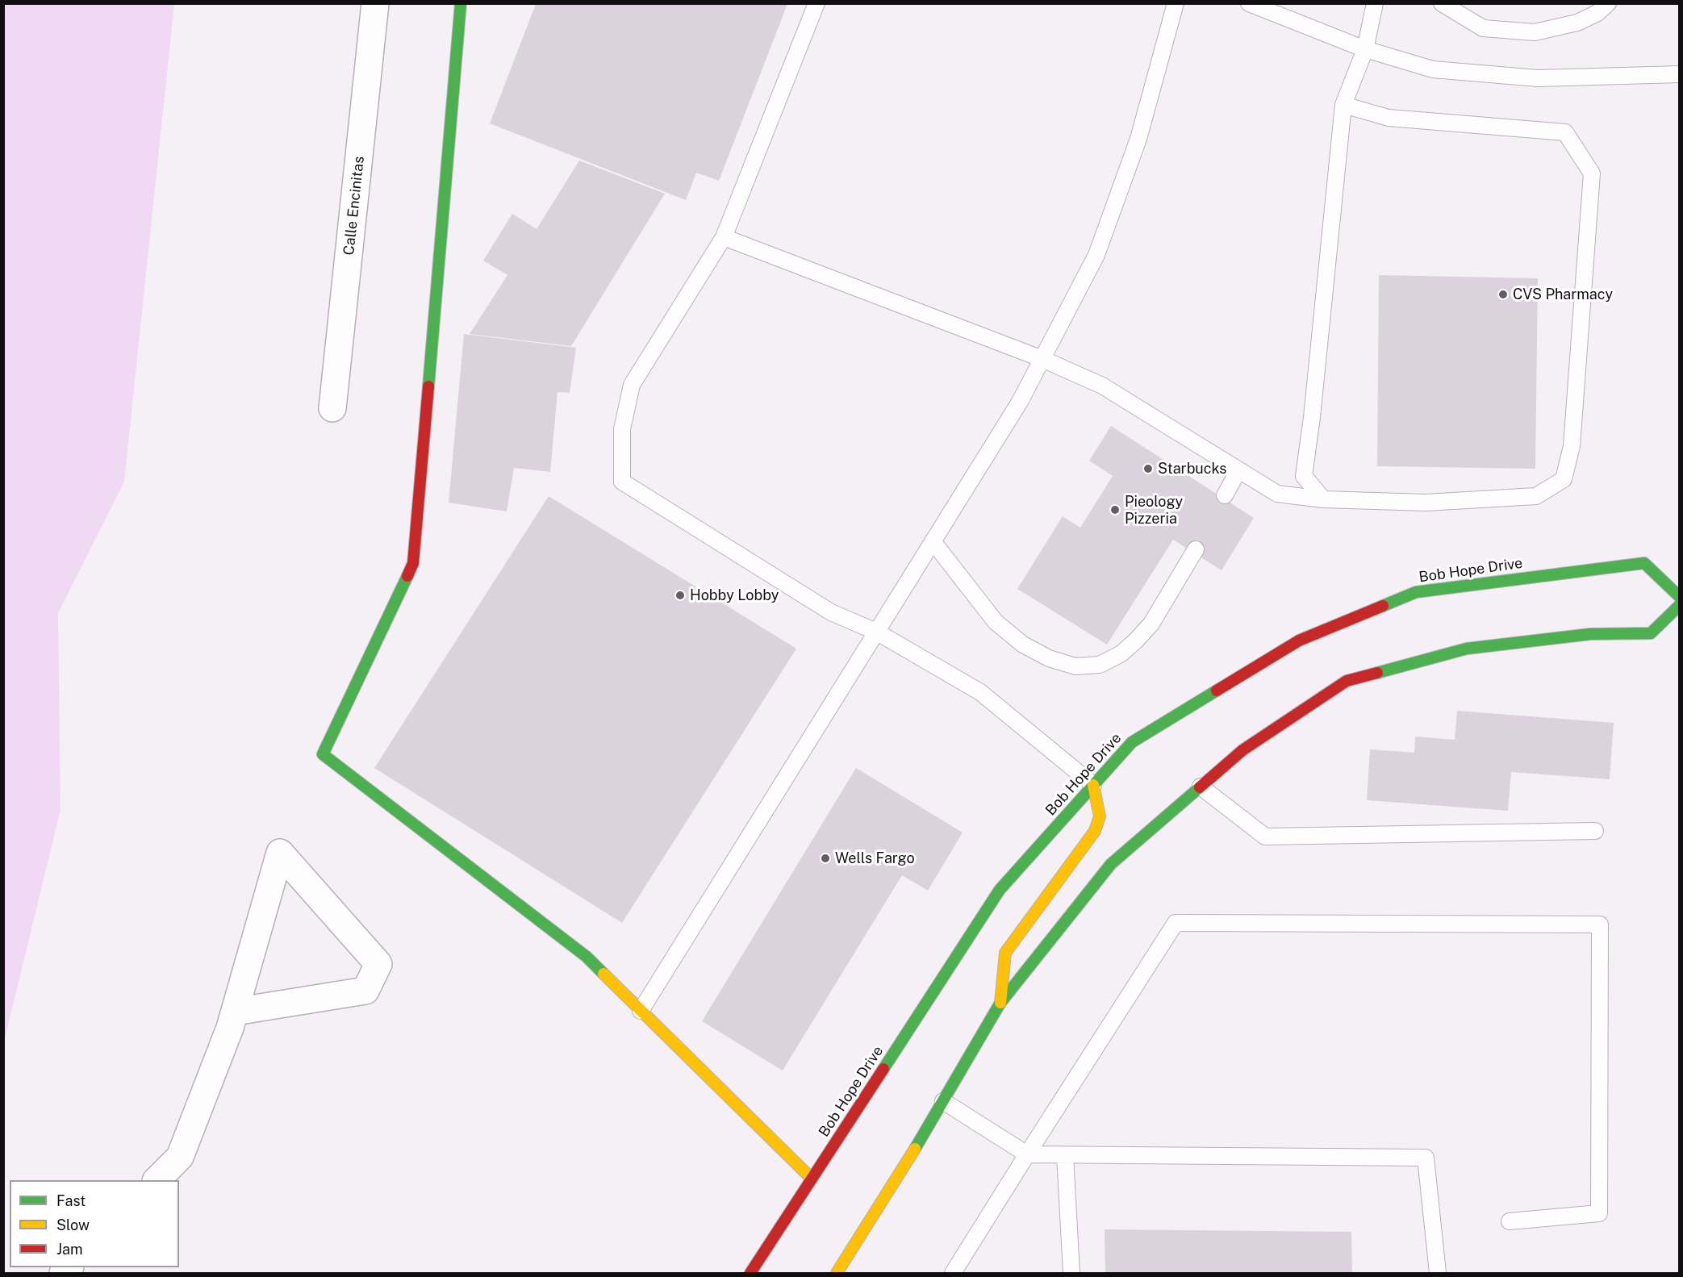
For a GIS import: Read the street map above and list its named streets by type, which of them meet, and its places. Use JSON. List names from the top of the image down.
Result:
{
  "streets": {
    "main road": ["Bob Hope Drive"],
    "street": ["Calle Encinitas"]
  },
  "places": [
    "CVS Pharmacy",
    "Starbucks",
    "Pieology Pizzeria",
    "Hobby Lobby",
    "Wells Fargo"
  ],
  "legend": ["Fast", "Slow", "Jam"]
}
